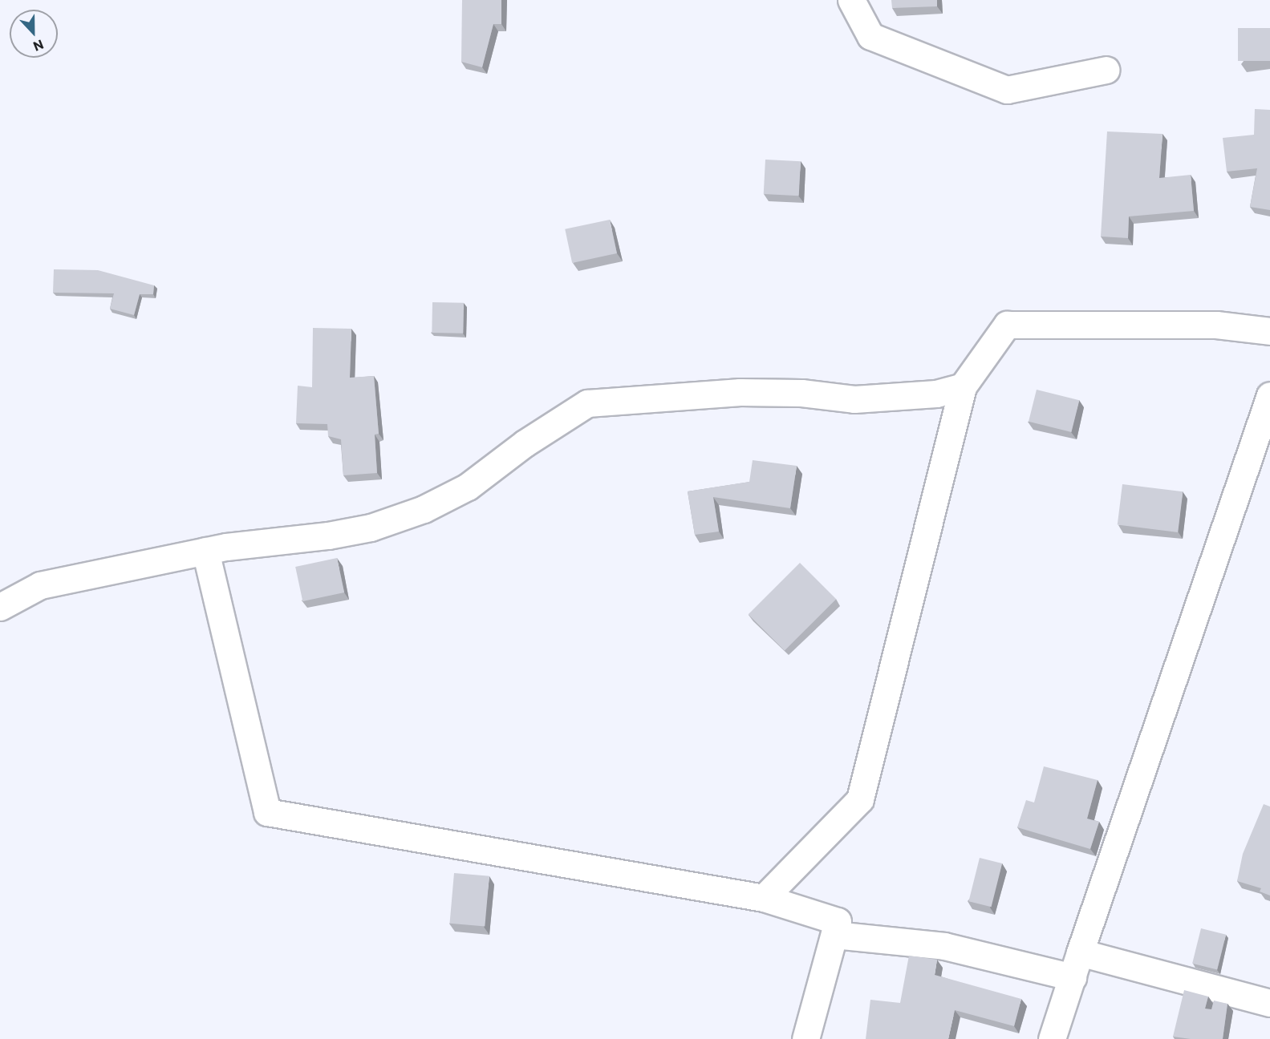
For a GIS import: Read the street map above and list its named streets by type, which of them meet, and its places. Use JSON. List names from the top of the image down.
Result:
{
  "north": "bottom"
}
